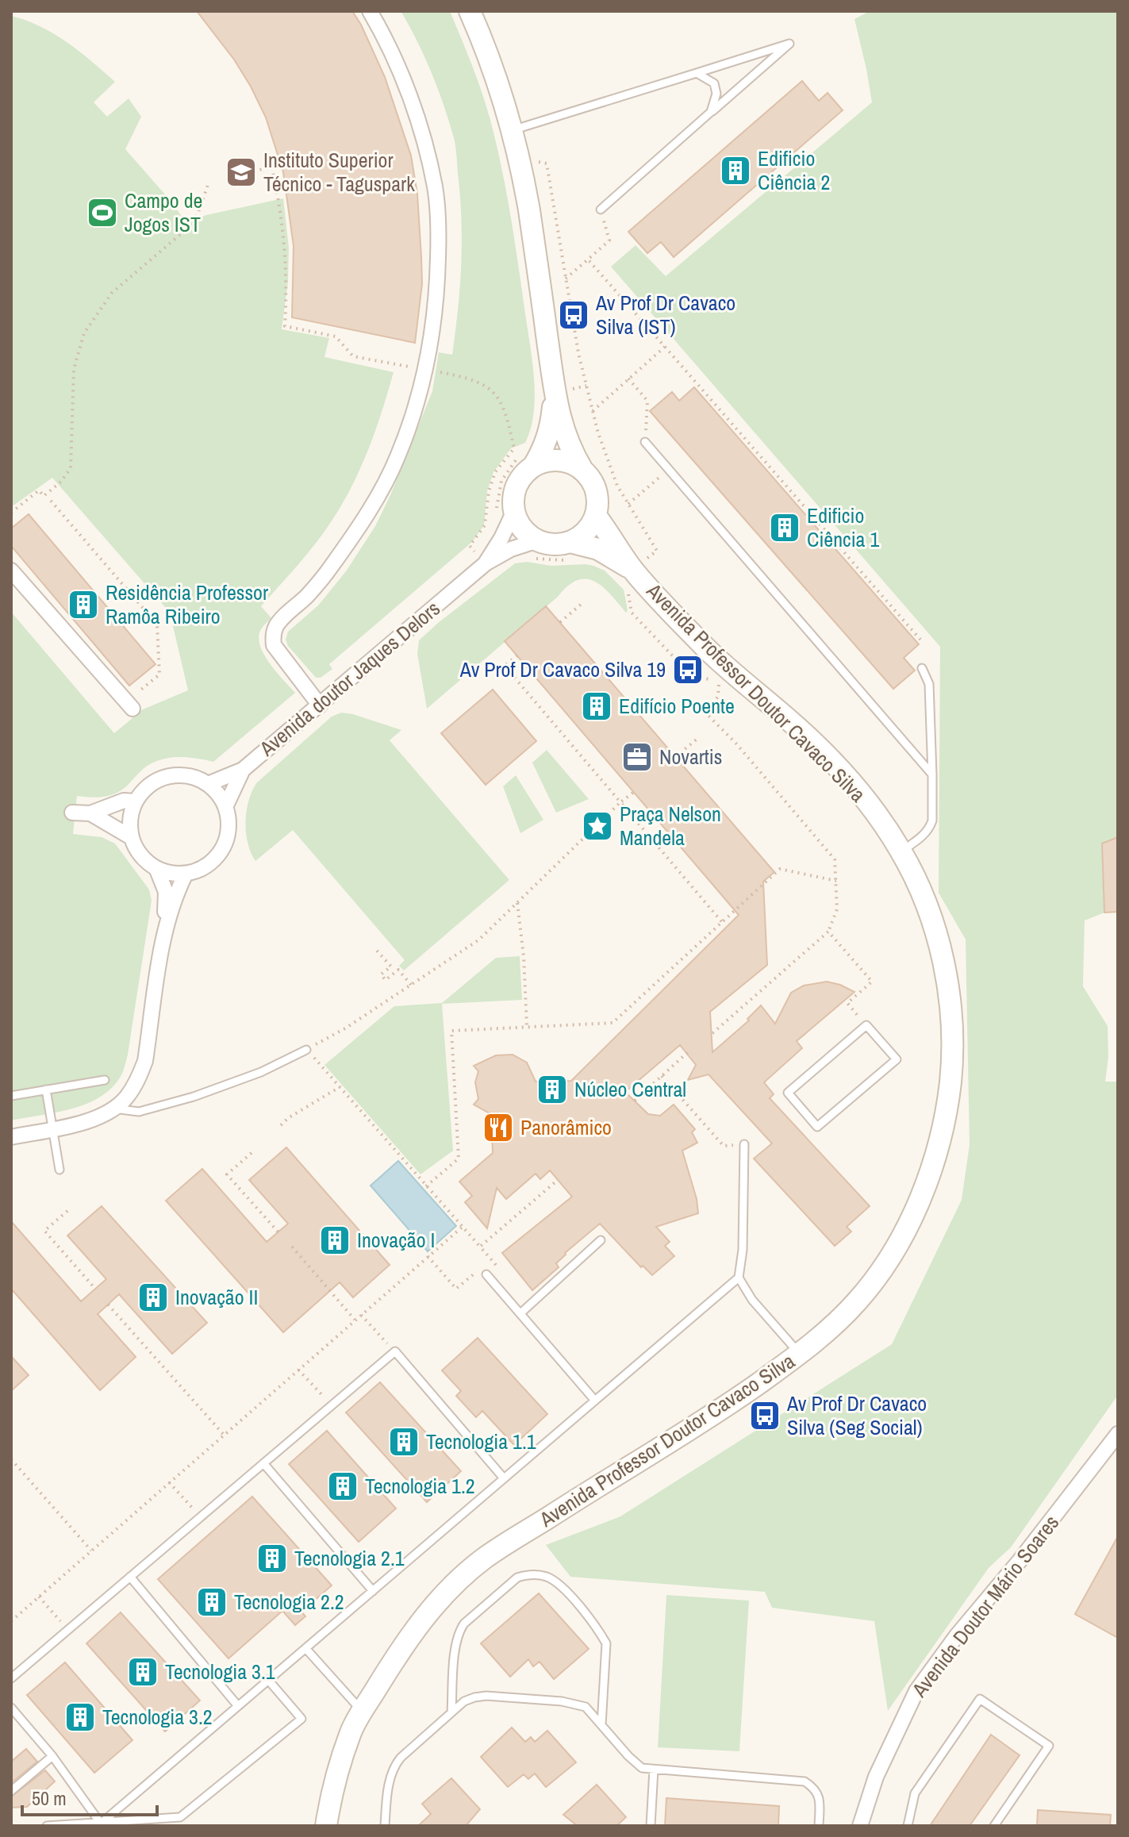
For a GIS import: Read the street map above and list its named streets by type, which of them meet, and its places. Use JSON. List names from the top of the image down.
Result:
{
  "streets": {
    "main road": ["Avenida Professor Doutor Cavaco Silva"],
    "street": ["Avenida doutor Jaques Delors", "Avenida Doutor Mário Soares"]
  },
  "crossings": [
    ["Avenida doutor Jaques Delors", "Avenida Professor Doutor Cavaco Silva"]
  ],
  "places": {
    "building": [
      "Edificio Ciência 2",
      "Edificio Ciência 1",
      "Residência Professor Ramôa Ribeiro",
      "Edifício Poente",
      "Núcleo Central",
      "Inovação I",
      "Inovação II",
      "Tecnologia 1.1",
      "Tecnologia 1.2",
      "Tecnologia 2.1",
      "Tecnologia 2.2",
      "Tecnologia 3.1",
      "Tecnologia 3.2"
    ],
    "school or university": ["Instituto Superior Técnico - Taguspark"],
    "sports": ["Campo de Jogos IST"],
    "bus stop": ["Av Prof Dr Cavaco Silva (IST)", "Av Prof Dr Cavaco Silva 19", "Av Prof Dr Cavaco Silva (Seg Social)"],
    "office": ["Novartis"],
    "place": ["Praça Nelson Mandela"],
    "restaurant": ["Panorâmico"]
  },
  "scale_bar": "50 m"
}
